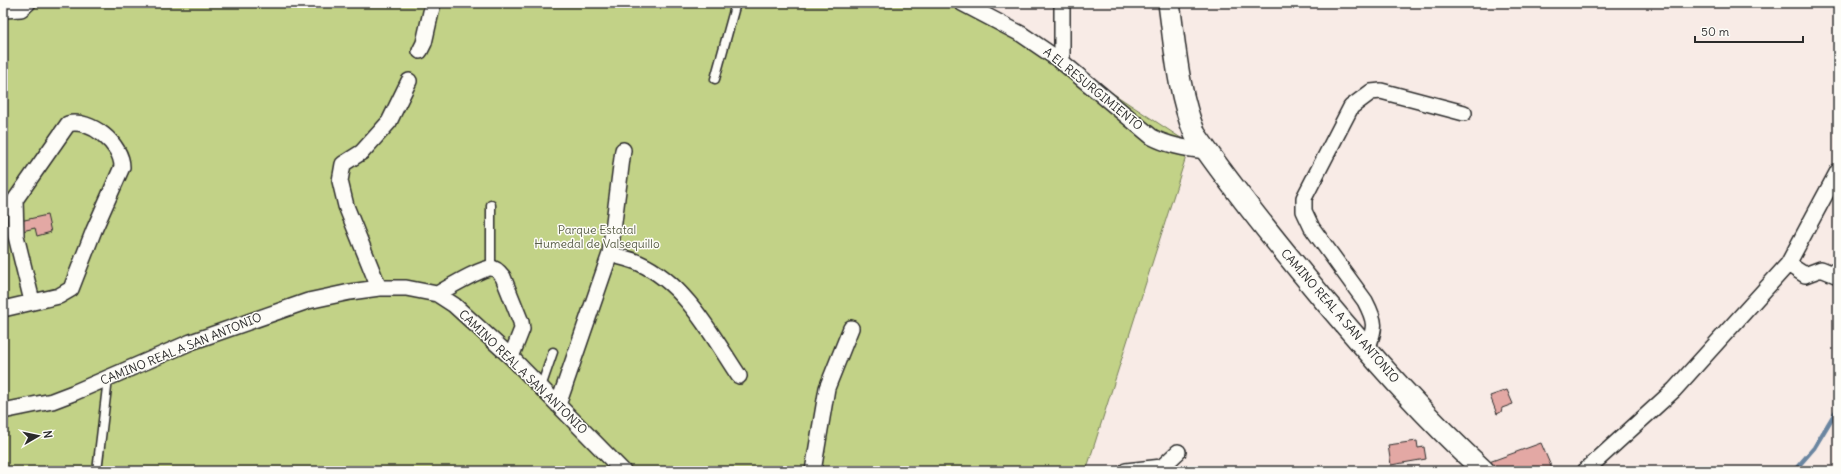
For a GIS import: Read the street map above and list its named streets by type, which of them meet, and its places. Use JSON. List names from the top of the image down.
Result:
{
  "streets": {
    "street": ["A EL RESURGIMIENTO", "CAMINO REAL A SAN ANTONIO"]
  },
  "crossings": [
    ["A EL RESURGIMIENTO", "CAMINO REAL A SAN ANTONIO"]
  ],
  "parks": ["Parque Estatal Humedal de Valsequillo"],
  "scale_bar": "50 m",
  "north": "right"
}
